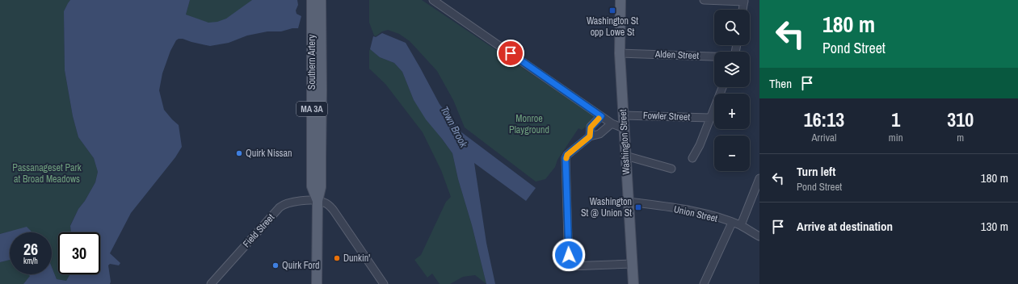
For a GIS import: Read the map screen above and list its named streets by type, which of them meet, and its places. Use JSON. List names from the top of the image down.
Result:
{
  "streets": {
    "main road": ["Southern Artery", "MA 3A", "Washington Street"],
    "street": [
      "Alden Street",
      "Fowler Street",
      "Union Street",
      "Field Street"
    ]
  },
  "crossings": [
    ["Alden Street", "Washington Street"],
    ["Southern Artery", "Field Street"],
    ["Fowler Street", "Washington Street"],
    ["Washington Street", "Union Street"]
  ],
  "water": ["Town Brook"],
  "parks": ["Monroe Playground", "Passanageset Park at Broad Meadows"],
  "places": {
    "transit": ["Washington St opp Lowe St", "Washington St @ Union St"],
    "other": ["Quirk Nissan", "Dunkin'", "Quirk Ford"]
  },
  "page": {
    "turn": ["180 m", "Pond Street"],
    "map_buttons": ["+", "−"],
    "then": "Then",
    "eta": [
      "16:13",
      "Arrival",
      "1",
      "min",
      "310",
      "m"
    ],
    "list": [
      {
        "name": "Turn left",
        "note": "Pond Street",
        "value": "180 m"
      },
      {
        "name": "Arrive at destination",
        "value": "130 m"
      }
    ],
    "speed": "26 km/h",
    "limit": "30"
  }
}
